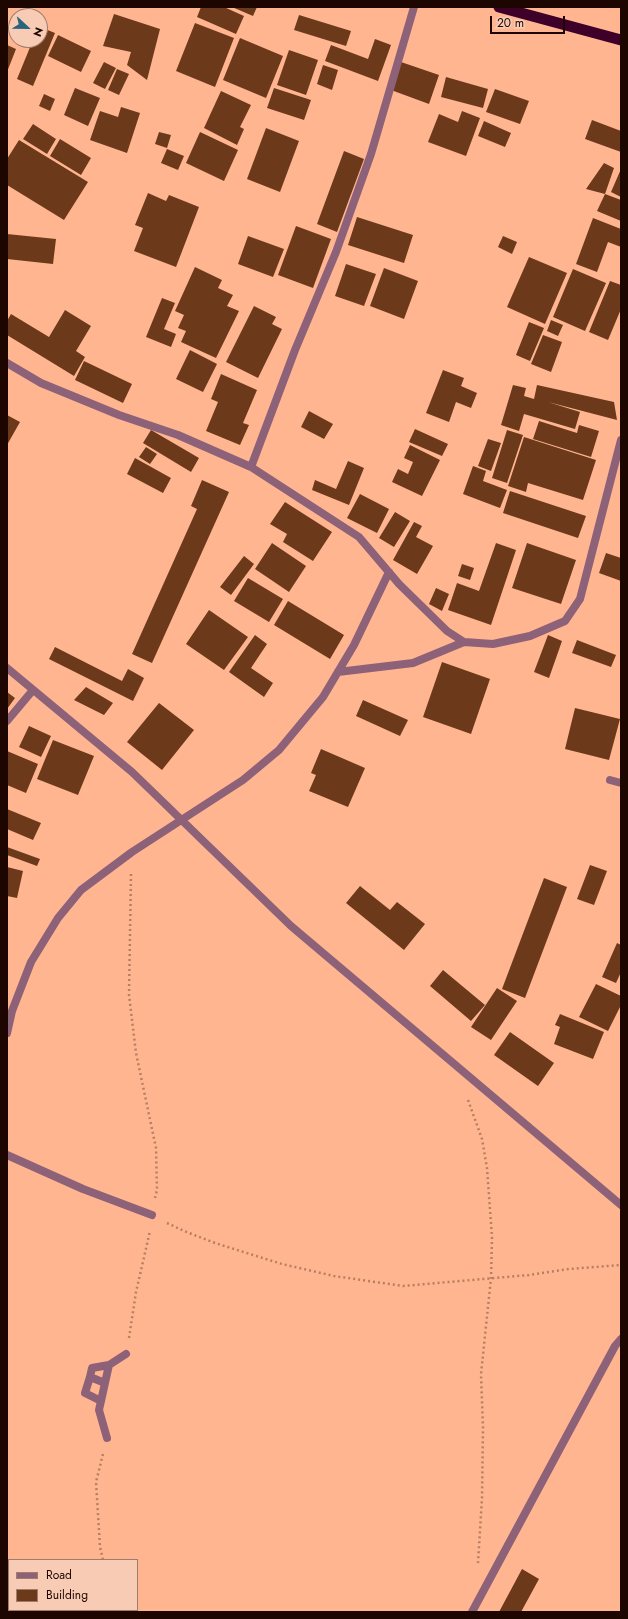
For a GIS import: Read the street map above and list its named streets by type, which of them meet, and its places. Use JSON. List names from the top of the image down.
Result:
{
  "legend": ["Road", "Building"],
  "scale_bar": "20 m",
  "north": "right"
}
